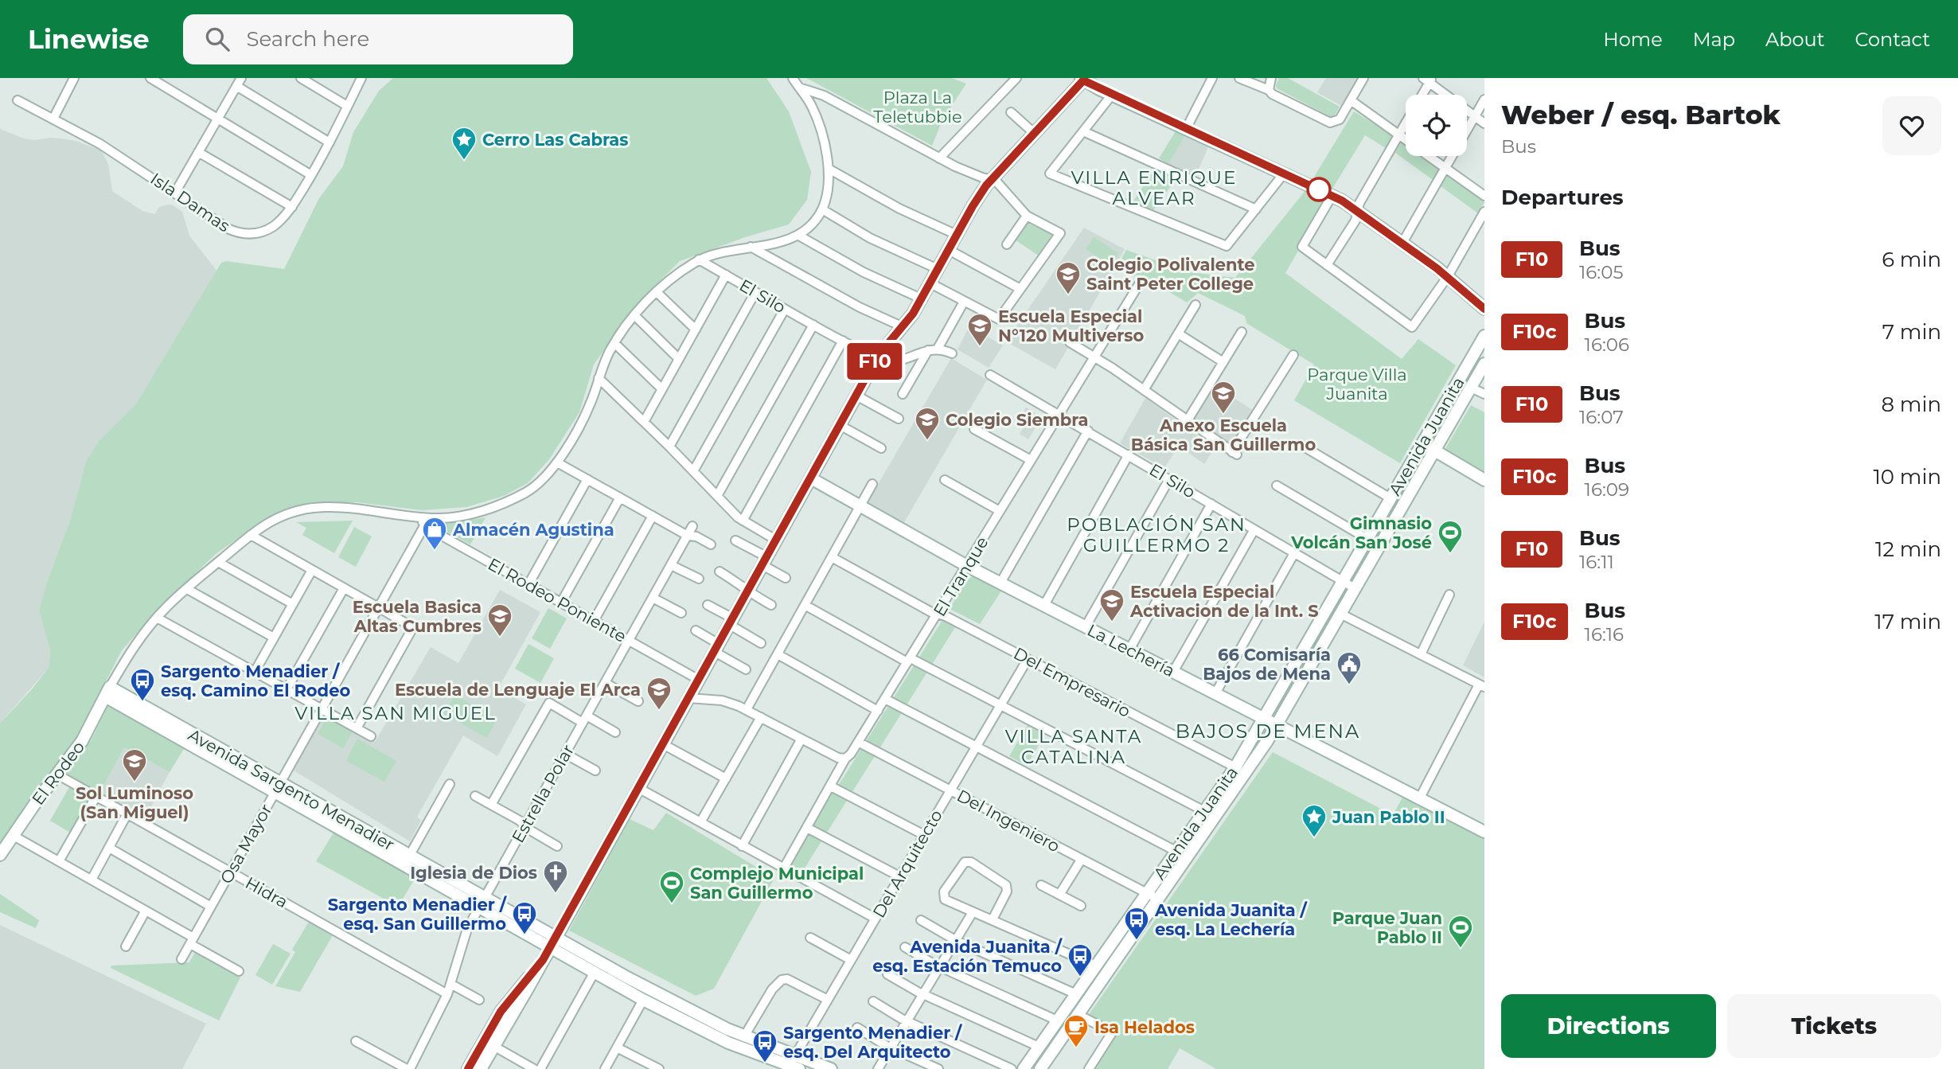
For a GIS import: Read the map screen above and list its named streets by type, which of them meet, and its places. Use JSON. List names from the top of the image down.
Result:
{
  "streets": {
    "street": [
      "Isla Damas",
      "El Silo",
      "Avenida Juanita",
      "El Tranque",
      "El Rodeo Poniente",
      "La Lechería",
      "Del Empresario",
      "El Rodeo",
      "Avenida Sargento Menadier",
      "Estrella Polar",
      "Del Ingeniero",
      "Osa Mayor",
      "Del Arquitecto",
      "Hidra"
    ]
  },
  "crossings": [
    ["El Silo", "Avenida Juanita"],
    ["El Silo", "El Tranque"],
    ["Avenida Juanita", "La Lechería"],
    ["Avenida Juanita", "Del Empresario"],
    ["Avenida Juanita", "Del Ingeniero"],
    ["El Tranque", "La Lechería"],
    ["El Tranque", "Del Empresario"],
    ["El Tranque", "Del Ingeniero"],
    ["El Rodeo Poniente", "Estrella Polar"],
    ["El Rodeo Poniente", "Osa Mayor"],
    ["Del Empresario", "Del Arquitecto"],
    ["El Rodeo", "Avenida Sargento Menadier"],
    ["El Rodeo", "Hidra"],
    ["Avenida Sargento Menadier", "Estrella Polar"],
    ["Avenida Sargento Menadier", "Osa Mayor"],
    ["Avenida Sargento Menadier", "Del Arquitecto"],
    ["Estrella Polar", "Hidra"],
    ["Del Ingeniero", "Del Arquitecto"],
    ["Osa Mayor", "Hidra"]
  ],
  "districts": [
    "VILLA ENRIQUE ALVEAR",
    "POBLACIÓN SAN GUILLERMO 2",
    "VILLA SAN MIGUEL",
    "BAJOS DE MENA",
    "VILLA SANTA CATALINA"
  ],
  "parks": ["Plaza La Teletubbie", "Parque Villa Juanita"],
  "places": {
    "place": ["Cerro Las Cabras", "Juan Pablo II"],
    "school or university": [
      "Colegio Polivalente Saint Peter College",
      "Escuela Especial N°120 Multiverso",
      "Anexo Escuela Básica San Guillermo",
      "Colegio Siembra",
      "Escuela Especial Activacion de la Int. S",
      "Escuela Basica Altas Cumbres",
      "Escuela de Lenguaje El Arca",
      "Sol Luminoso (San Miguel)"
    ],
    "shop": ["Almacén Agustina"],
    "sports": ["Gimnasio Volcán San José", "Complejo Municipal San Guillermo", "Parque Juan Pablo II"],
    "public building": ["66 Comisaría Bajos de Mena"],
    "bus stop": [
      "Sargento Menadier / esq. Camino El Rodeo",
      "Sargento Menadier / esq. San Guillermo",
      "Avenida Juanita / esq. La Lechería",
      "Avenida Juanita / esq. Estación Temuco",
      "Sargento Menadier / esq. Del Arquitecto"
    ],
    "church": ["Iglesia de Dios"],
    "cafe": ["Isa Helados"]
  },
  "lines": ["bus line F10"],
  "page": {
    "header": "Linewise",
    "search": "Search here",
    "nav": [
      "Home",
      "Map",
      "About",
      "Contact"
    ],
    "on_map": "F10",
    "heading": [
      ["Weber / esq. Bartok", "Bus"],
      "Departures"
    ],
    "list": [
      {
        "mark": "F10",
        "name": "Bus",
        "note": "16:05",
        "value": "6 min"
      },
      {
        "mark": "F10c",
        "name": "Bus",
        "note": "16:06",
        "value": "7 min"
      },
      {
        "mark": "F10",
        "name": "Bus",
        "note": "16:07",
        "value": "8 min"
      },
      {
        "mark": "F10c",
        "name": "Bus",
        "note": "16:09",
        "value": "10 min"
      },
      {
        "mark": "F10",
        "name": "Bus",
        "note": "16:11",
        "value": "12 min"
      },
      {
        "mark": "F10c",
        "name": "Bus",
        "note": "16:16",
        "value": "17 min"
      }
    ],
    "buttons": ["Directions", "Tickets"]
  }
}
